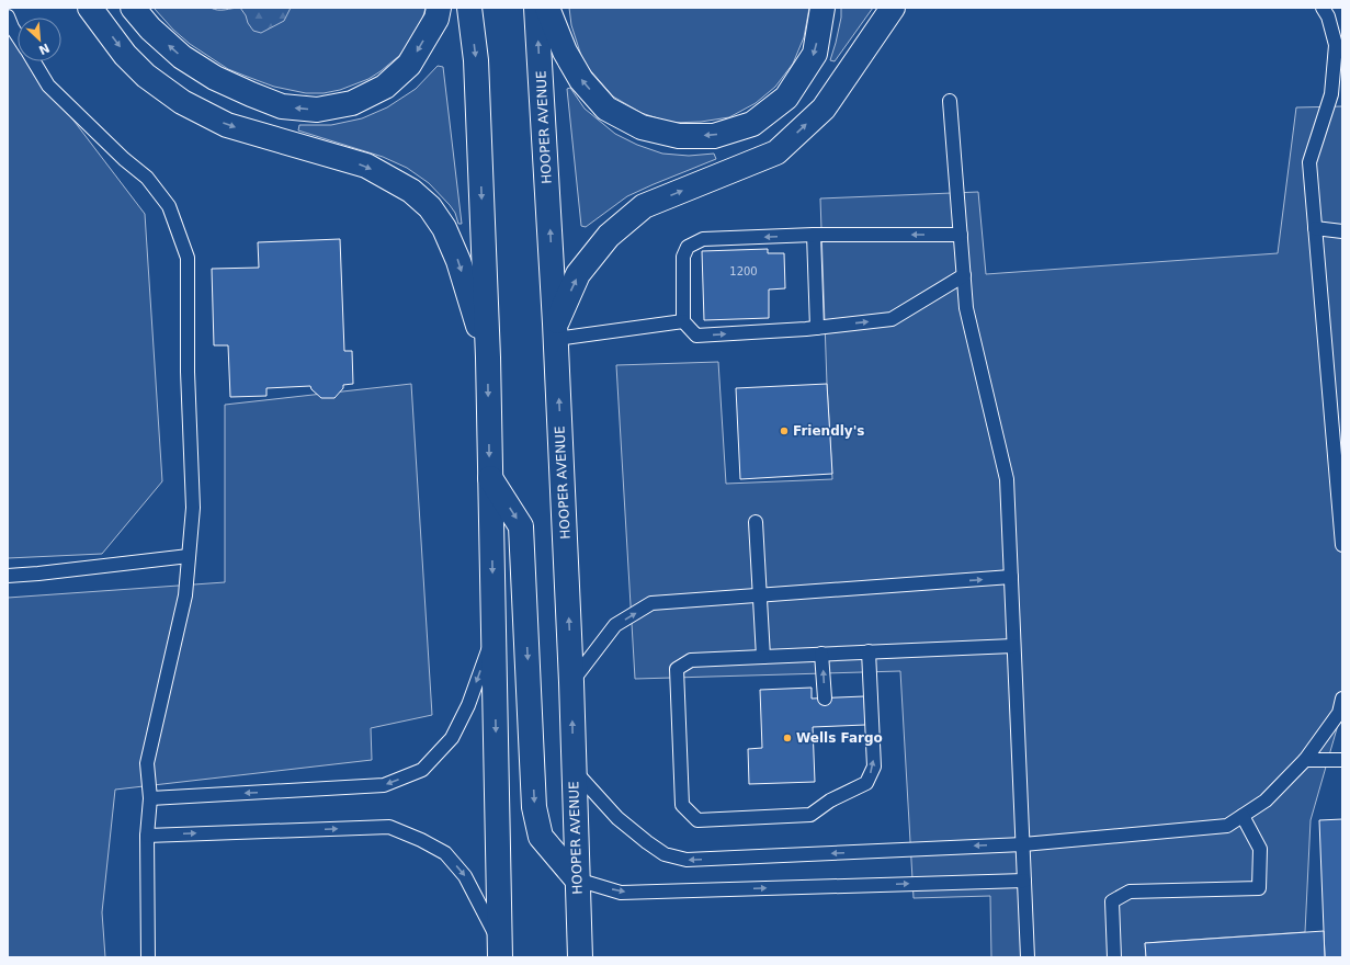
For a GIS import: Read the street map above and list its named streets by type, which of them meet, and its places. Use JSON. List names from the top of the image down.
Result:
{
  "streets": {
    "main road": ["HOOPER AVENUE"]
  },
  "places": ["Friendly's", "Wells Fargo"],
  "house_numbers": ["1200"],
  "north": "bottom right"
}
